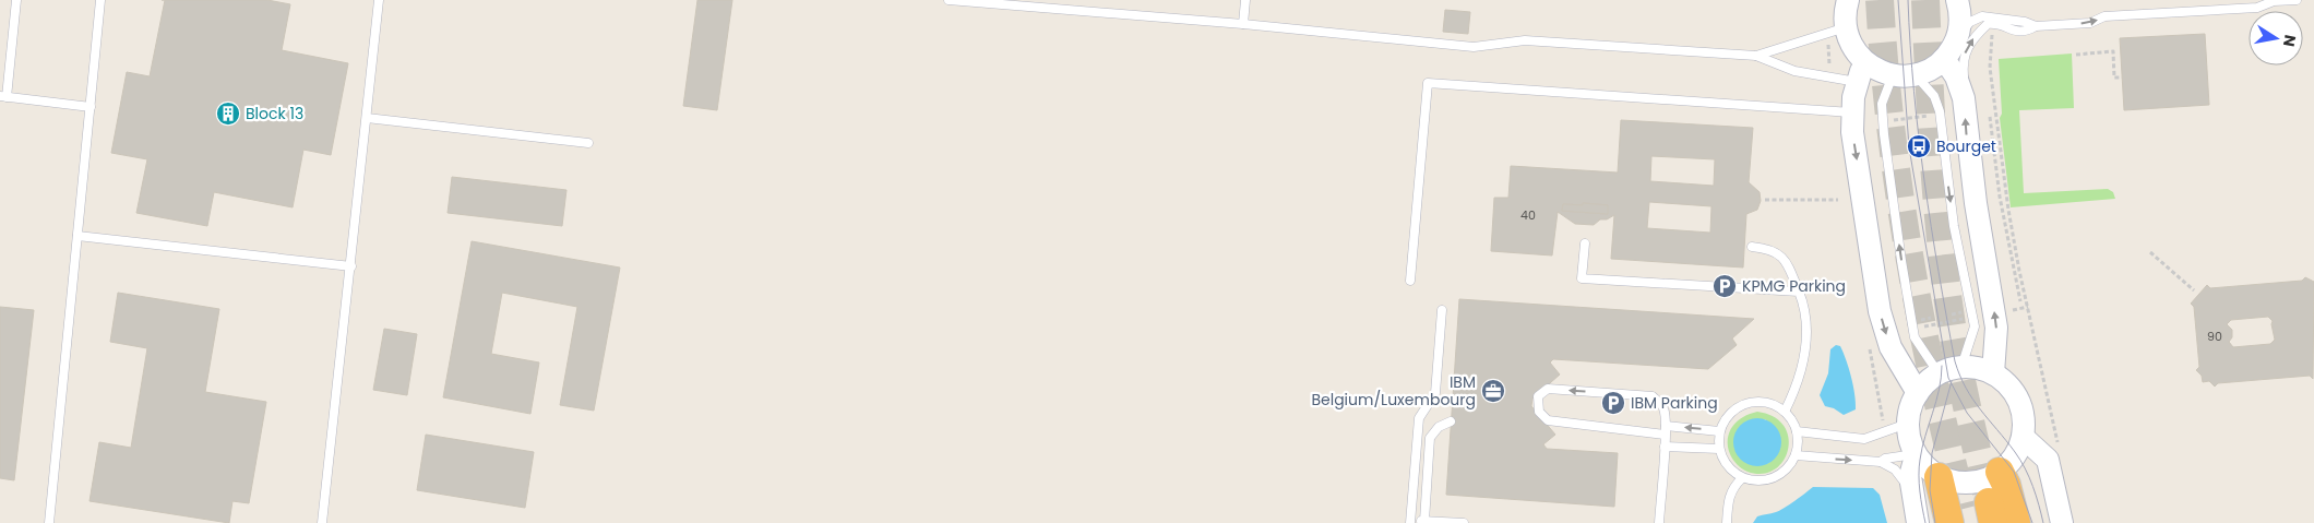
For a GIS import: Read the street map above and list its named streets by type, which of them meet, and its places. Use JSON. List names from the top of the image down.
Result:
{
  "places": {
    "building": ["Block 13"],
    "bus stop": ["Bourget"],
    "parking": ["KPMG Parking", "IBM Parking"],
    "office": ["IBM Belgium/Luxembourg"]
  },
  "house_numbers": ["40", "90"],
  "north": "right"
}
